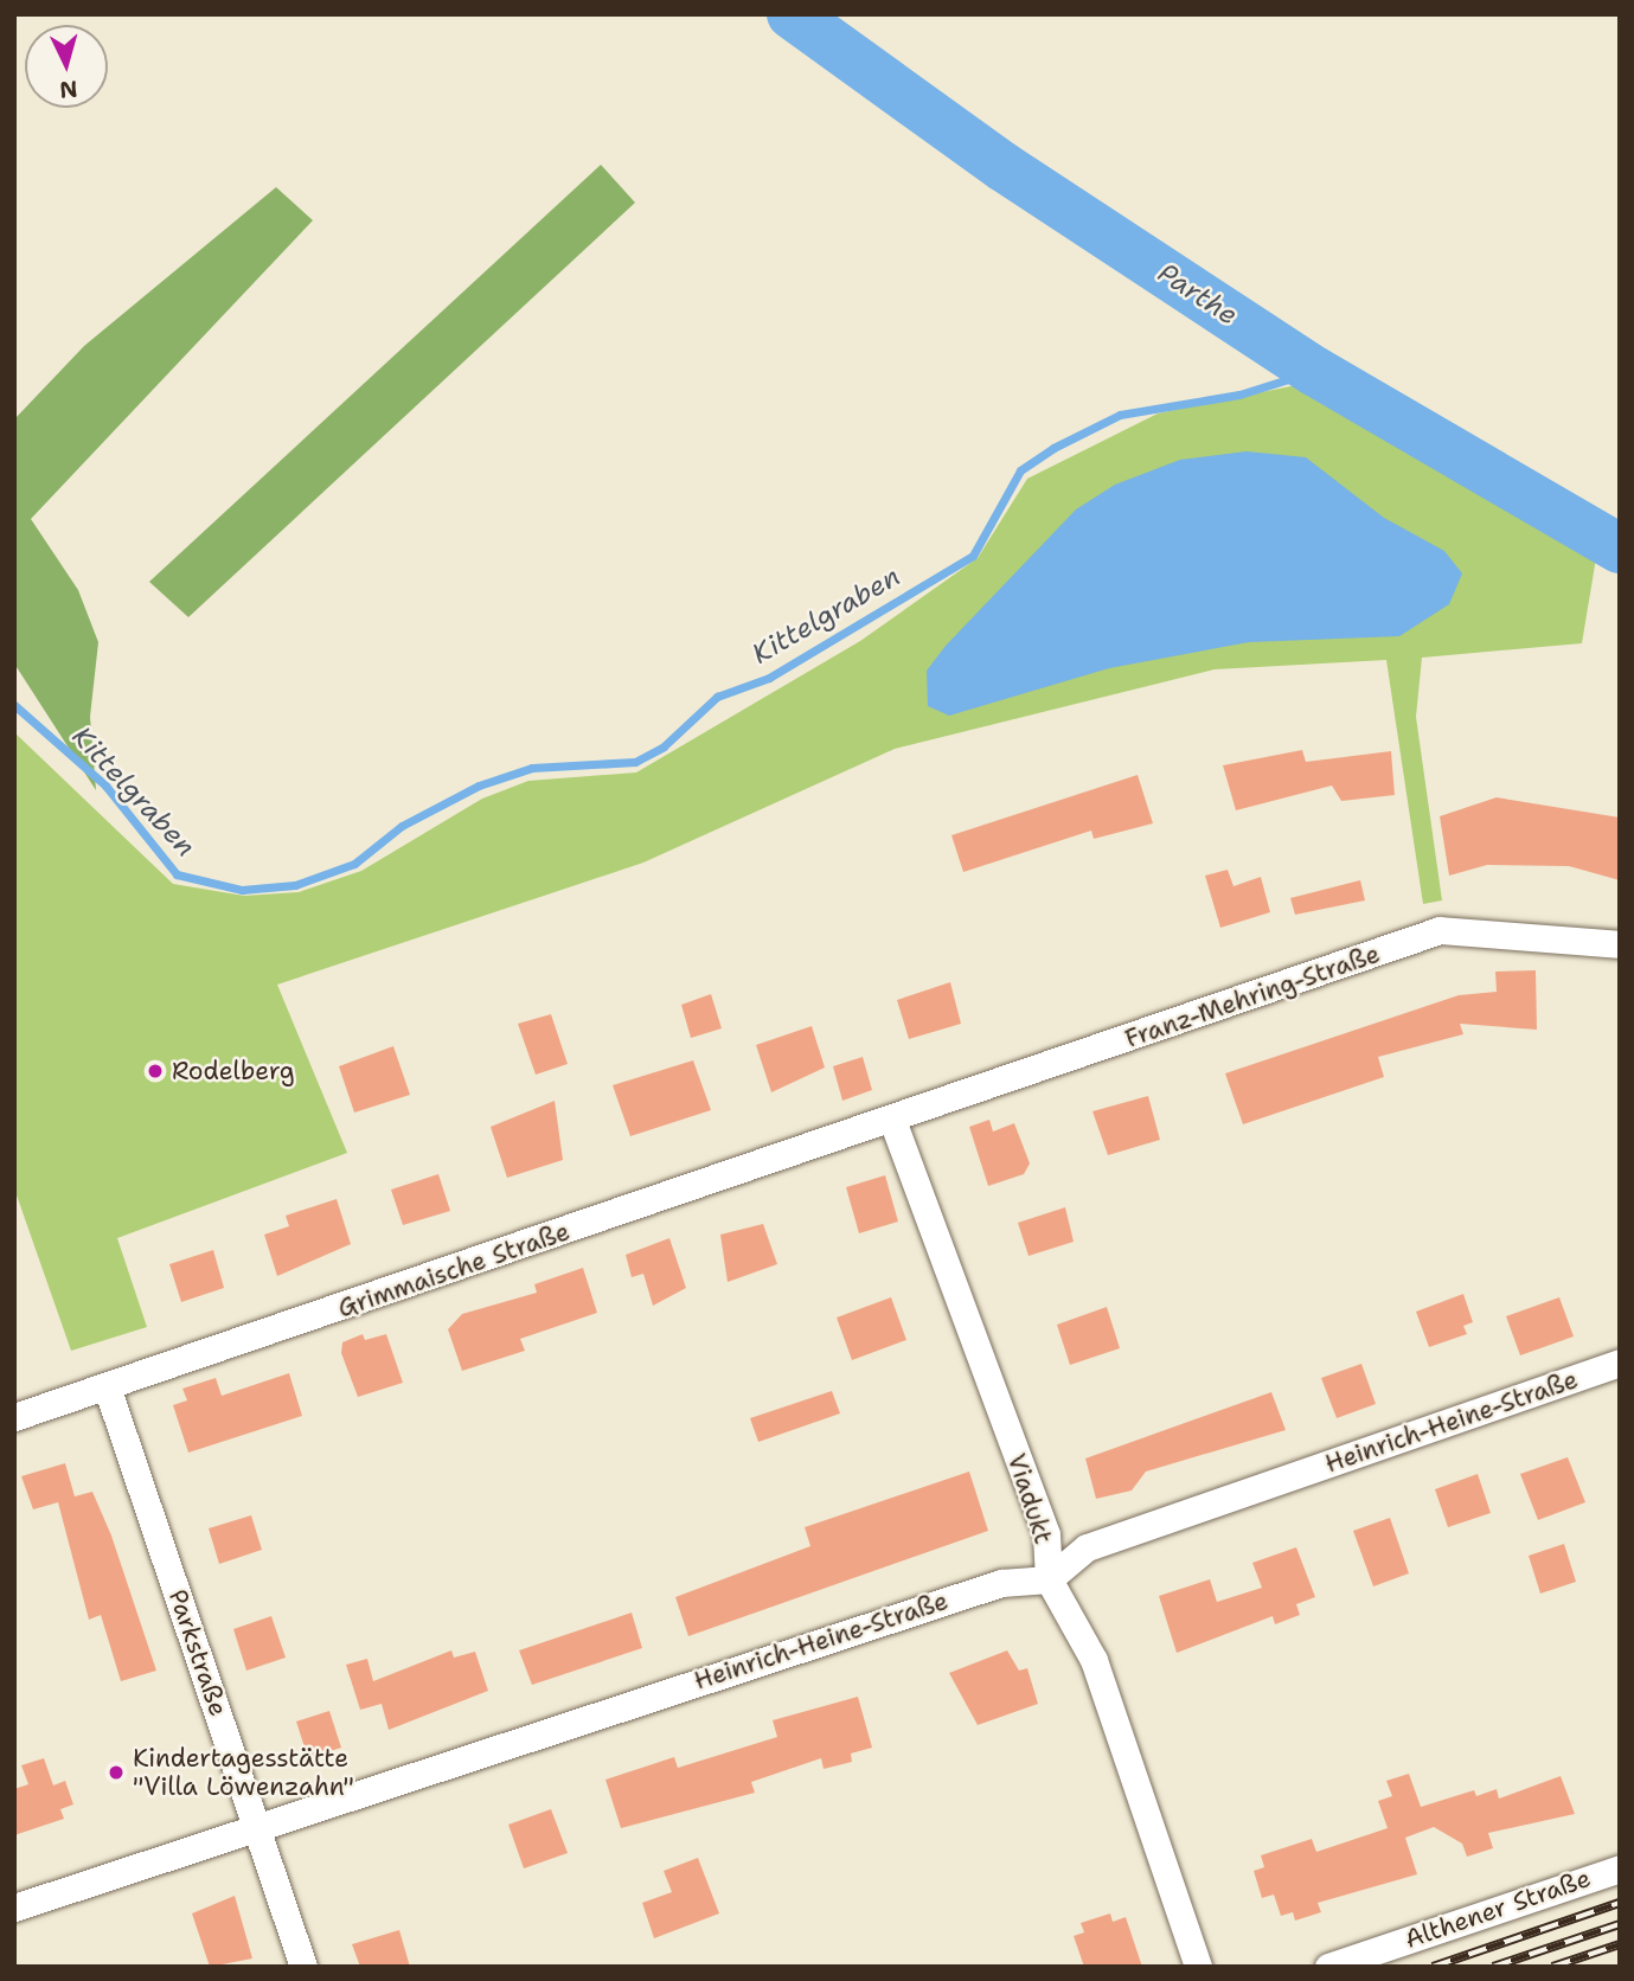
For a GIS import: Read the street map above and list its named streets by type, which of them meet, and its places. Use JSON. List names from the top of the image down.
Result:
{
  "streets": {
    "street": [
      "Franz-Mehring-Straße",
      "Grimmaische Straße",
      "Heinrich-Heine-Straße",
      "Viadukt",
      "Parkstraße",
      "Althener Straße"
    ]
  },
  "crossings": [
    ["Franz-Mehring-Straße", "Grimmaische Straße"],
    ["Franz-Mehring-Straße", "Viadukt"],
    ["Grimmaische Straße", "Viadukt"],
    ["Grimmaische Straße", "Parkstraße"],
    ["Heinrich-Heine-Straße", "Viadukt"],
    ["Heinrich-Heine-Straße", "Parkstraße"]
  ],
  "water": ["Parthe", "Kittelgraben"],
  "places": ["Rodelberg", "Kindertagesstätte \"Villa Löwenzahn\""],
  "north": "bottom"
}
